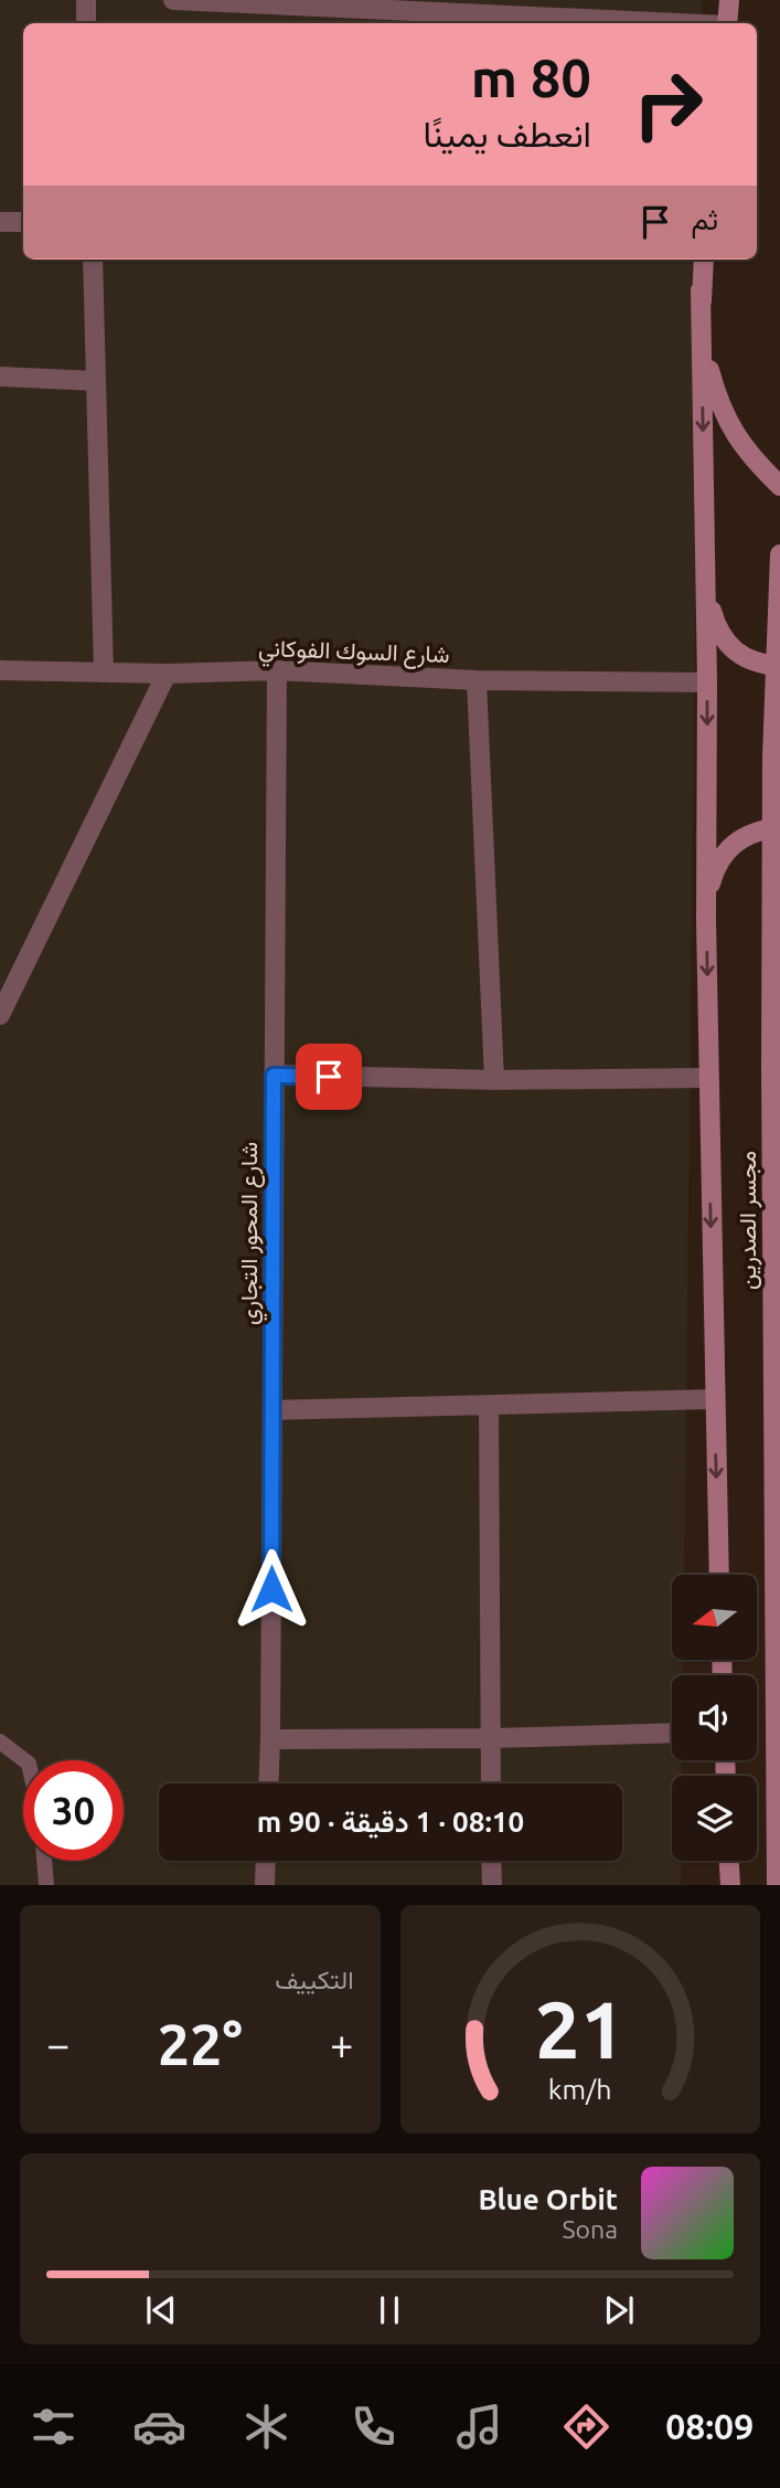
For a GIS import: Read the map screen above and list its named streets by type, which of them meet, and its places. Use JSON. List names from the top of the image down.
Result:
{
  "streets": {
    "main road": ["مجسر الصدرين"],
    "street": ["شارع السوك الفوكاني", "شارع المحور التجاري"]
  },
  "crossings": [
    ["شارع السوك الفوكاني", "شارع المحور التجاري"]
  ],
  "north": "left",
  "page": {
    "turn": ["80 m", "انعطف يمينًا"],
    "then": "ثم",
    "limit": "30",
    "trip": "08:10 · 1 دقيقة · 90 m",
    "tile": "التكييف",
    "heat": ["−", "22°", "+"],
    "song": ["Blue Orbit", "Sona"],
    "tabs": "08:09",
    "gauge": ["21", "km/h"]
  }
}
